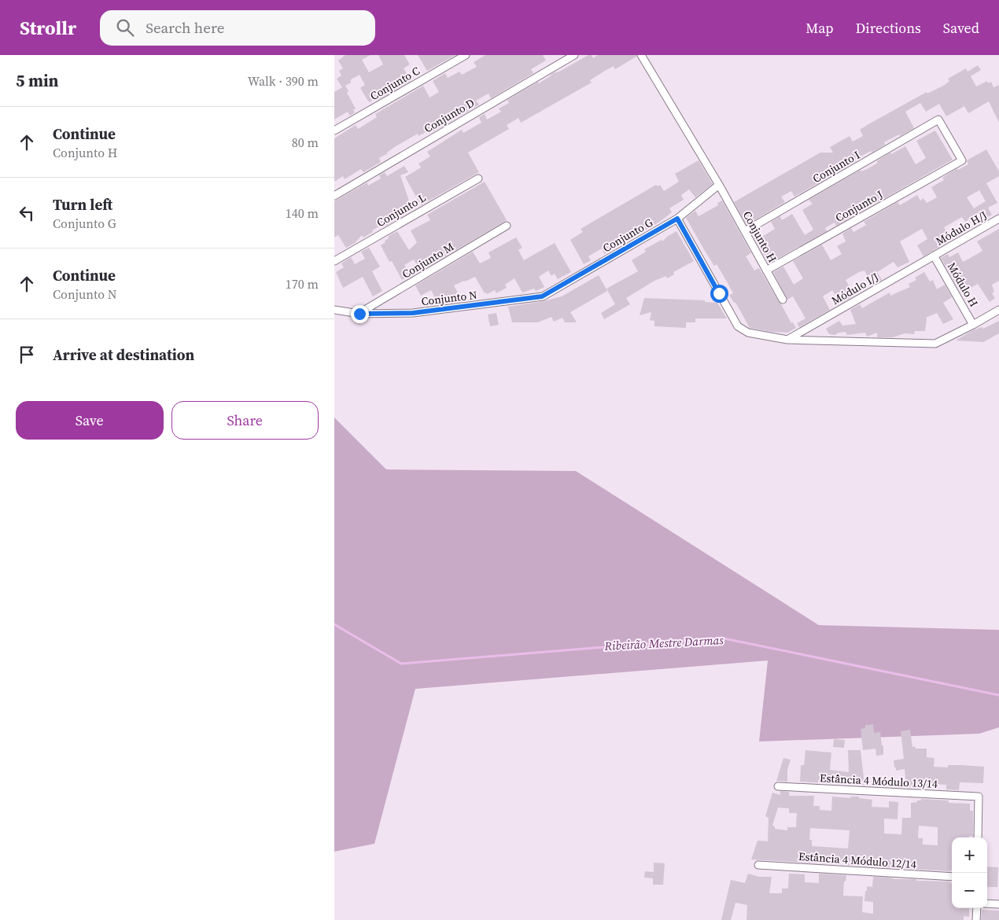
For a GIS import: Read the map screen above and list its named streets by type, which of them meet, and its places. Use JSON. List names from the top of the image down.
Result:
{
  "streets": {
    "street": [
      "Conjunto C",
      "Conjunto D",
      "Conjunto I",
      "Conjunto J",
      "Conjunto L",
      "Módulo H/J",
      "Conjunto G",
      "Conjunto H",
      "Conjunto M",
      "Módulo H",
      "Módulo I/J",
      "Conjunto N",
      "Estância 4 Módulo 13/14",
      "Estância 4 Módulo 12/14"
    ]
  },
  "crossings": [
    ["Conjunto I", "Conjunto J"],
    ["Conjunto I", "Conjunto H"],
    ["Conjunto J", "Conjunto H"],
    ["Módulo H/J", "Módulo H"],
    ["Módulo H/J", "Módulo I/J"],
    ["Conjunto G", "Conjunto H"],
    ["Conjunto G", "Conjunto N"],
    ["Conjunto M", "Conjunto N"],
    ["Módulo H", "Módulo I/J"]
  ],
  "water": ["Ribeirão Mestre Darmas"],
  "page": {
    "header": "Strollr",
    "search": "Search here",
    "nav": ["Map", "Directions", "Saved"],
    "heading": ["5 min", "Walk · 390 m"],
    "list": [
      ["Continue", "Conjunto H", "80 m"],
      ["Turn left", "Conjunto G", "140 m"],
      ["Continue", "Conjunto N", "170 m"],
      "Arrive at destination"
    ],
    "buttons": ["Save", "Share"],
    "map_buttons": ["+", "−"]
  }
}
